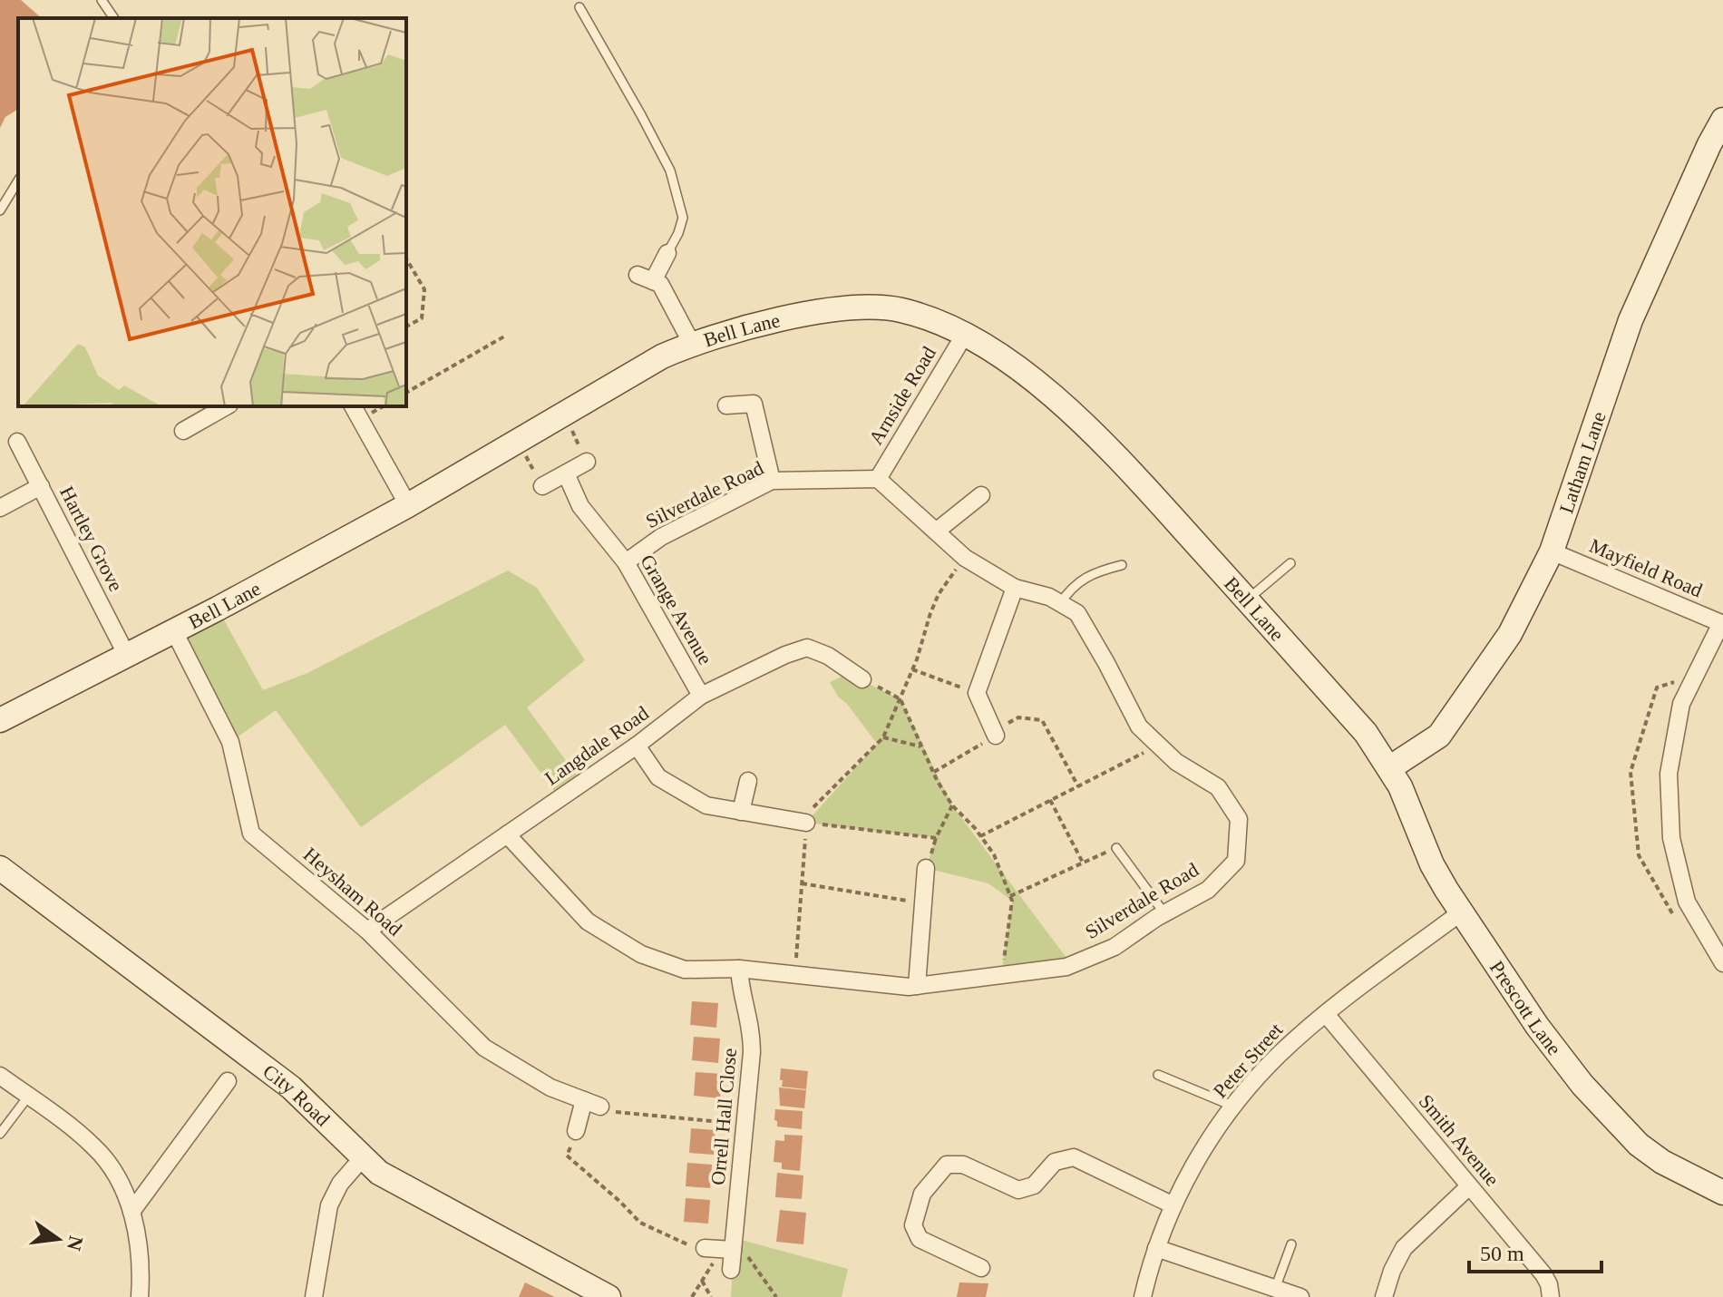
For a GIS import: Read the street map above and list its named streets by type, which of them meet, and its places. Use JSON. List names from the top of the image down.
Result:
{
  "streets": {
    "street": [
      "Bell Lane",
      "Arnside Road",
      "Latham Lane",
      "Silverdale Road",
      "Hartley Grove",
      "Mayfield Road",
      "Grange Avenue",
      "Langdale Road",
      "Heysham Road",
      "Prescott Lane",
      "Peter Street",
      "City Road",
      "Orrell Hall Close",
      "Smith Avenue"
    ]
  },
  "crossings": [
    ["Bell Lane", "Arnside Road"],
    ["Bell Lane", "Latham Lane"],
    ["Bell Lane", "Hartley Grove"],
    ["Bell Lane", "Heysham Road"],
    ["Bell Lane", "Prescott Lane"],
    ["Arnside Road", "Silverdale Road"],
    ["Latham Lane", "Mayfield Road"],
    ["Latham Lane", "Prescott Lane"],
    ["Silverdale Road", "Grange Avenue"],
    ["Silverdale Road", "Langdale Road"],
    ["Silverdale Road", "Orrell Hall Close"],
    ["Grange Avenue", "Langdale Road"],
    ["Langdale Road", "Heysham Road"],
    ["Prescott Lane", "Peter Street"],
    ["Peter Street", "Smith Avenue"]
  ],
  "scale_bar": "50 m",
  "north": "right"
}
